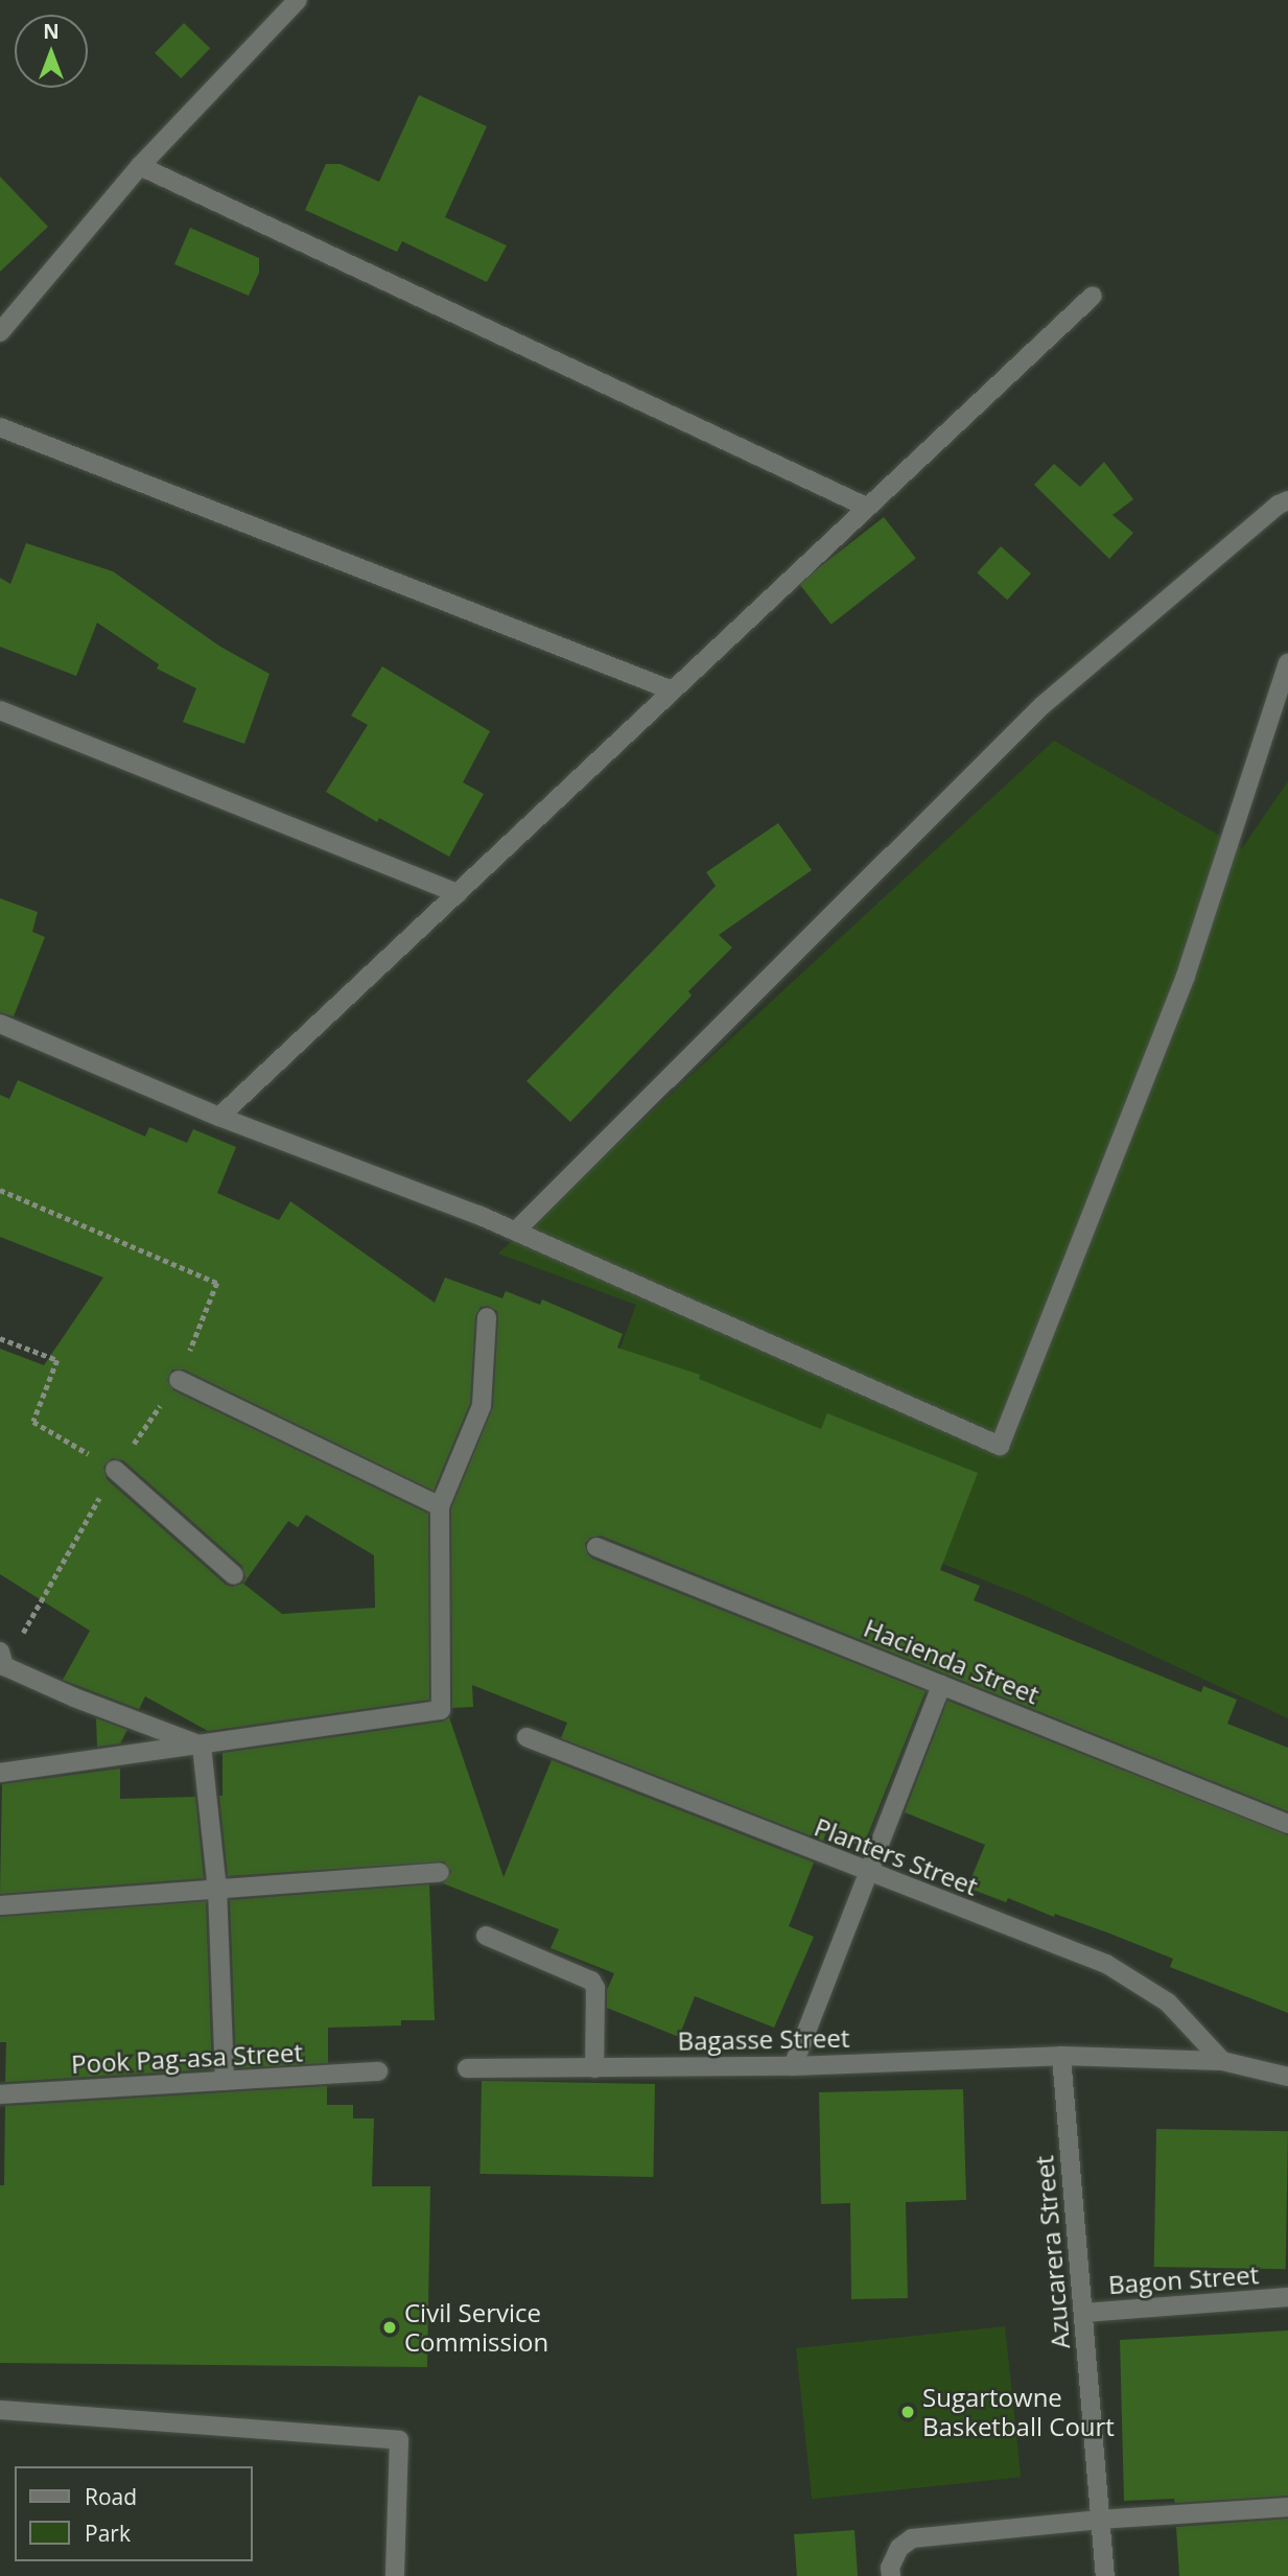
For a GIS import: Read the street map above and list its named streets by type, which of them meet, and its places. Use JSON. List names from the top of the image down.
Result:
{
  "streets": {
    "street": [
      "Hacienda Street",
      "Planters Street",
      "Bagasse Street",
      "Pook Pag-asa Street",
      "Azucarera Street",
      "Bagon Street"
    ]
  },
  "crossings": [
    ["Bagasse Street", "Azucarera Street"],
    ["Azucarera Street", "Bagon Street"]
  ],
  "places": ["Civil Service Commission", "Sugartowne Basketball Court"],
  "legend": ["Road", "Park"],
  "north": "top"
}
